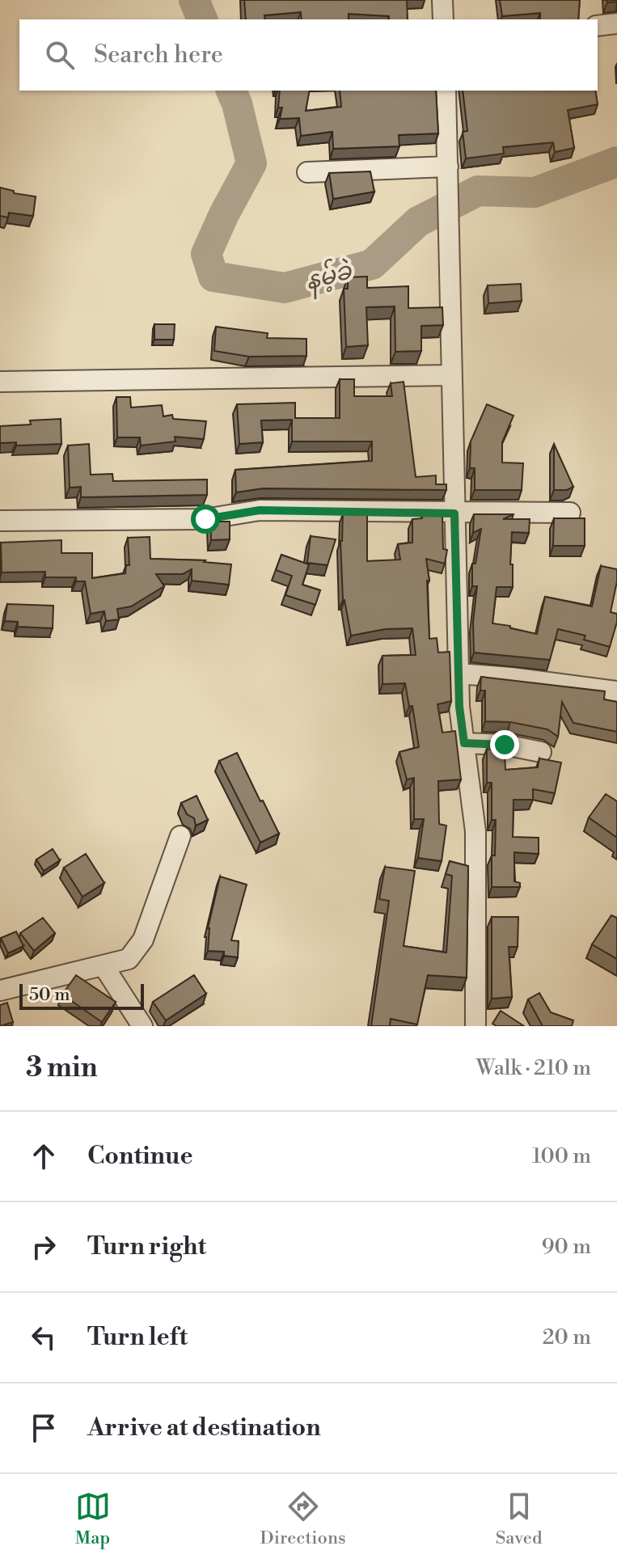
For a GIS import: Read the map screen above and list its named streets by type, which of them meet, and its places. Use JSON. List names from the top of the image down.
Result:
{
  "water": ["နမ့်ခဲ"],
  "scale_bar": "50 m",
  "page": {
    "search": "Search here",
    "scale": "50 m",
    "heading": ["3 min", "Walk · 210 m"],
    "list": [
      ["Continue", "100 m"],
      ["Turn right", "90 m"],
      ["Turn left", "20 m"],
      "Arrive at destination"
    ],
    "nav": ["Map", "Directions", "Saved"]
  }
}
